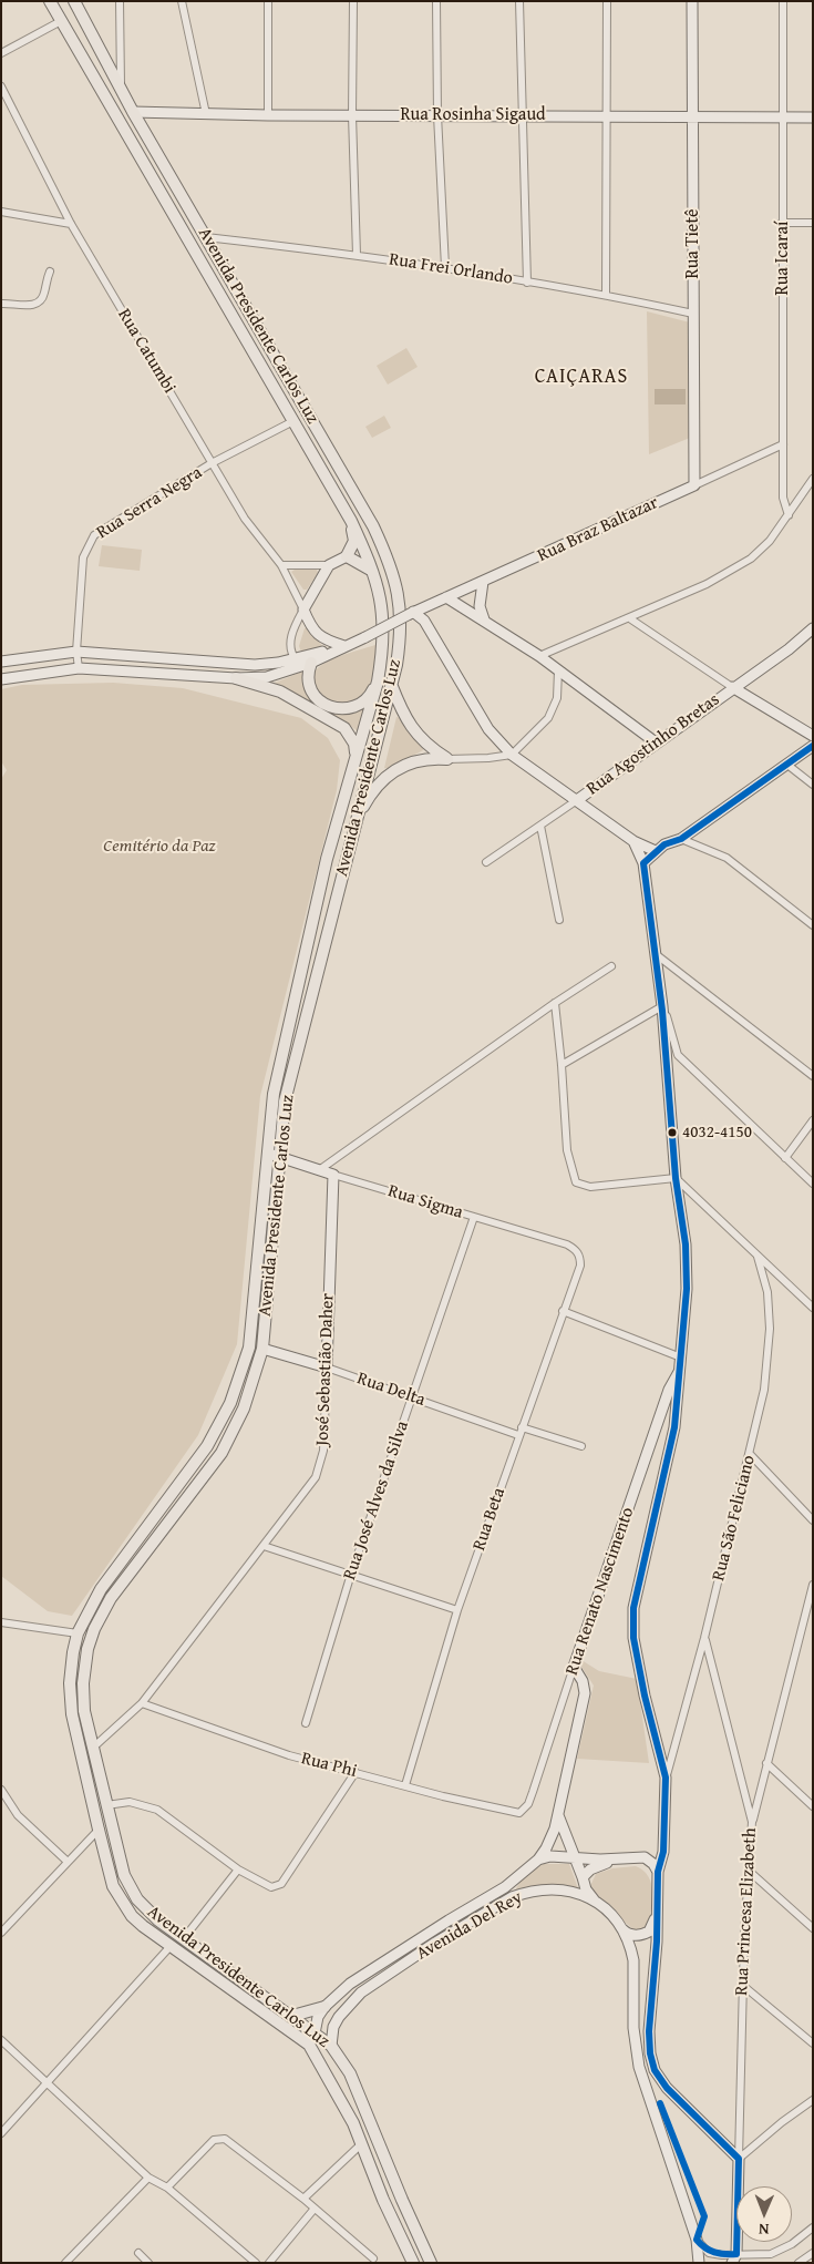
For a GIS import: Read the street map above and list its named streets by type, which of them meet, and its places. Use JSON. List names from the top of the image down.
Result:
{
  "streets": {
    "main road": ["Avenida Presidente Carlos Luz"],
    "street": [
      "Rua Rosinha Sigaud",
      "Rua Tietê",
      "Rua Icaraí",
      "Rua Frei Orlando",
      "Rua Catumbi",
      "Rua Serra Negra",
      "Rua Braz Baltazar",
      "Rua Agostinho Bretas",
      "Rua Sigma",
      "José Sebastião Daher",
      "Rua Delta",
      "Rua José Alves da Silva",
      "Rua São Feliciano",
      "Rua Beta",
      "Rua Renato Nascimento",
      "Rua Phi",
      "Rua Princesa Elizabeth",
      "Avenida Del Rey"
    ]
  },
  "crossings": [
    ["Rua Rosinha Sigaud", "Rua Tietê"],
    ["Rua Rosinha Sigaud", "Rua Icaraí"],
    ["Rua Rosinha Sigaud", "Avenida Presidente Carlos Luz"],
    ["Rua Tietê", "Rua Frei Orlando"],
    ["Rua Tietê", "Rua Braz Baltazar"],
    ["Rua Icaraí", "Rua Braz Baltazar"],
    ["Rua Frei Orlando", "Avenida Presidente Carlos Luz"],
    ["Avenida Presidente Carlos Luz", "Rua Serra Negra"],
    ["Avenida Presidente Carlos Luz", "Rua Sigma"],
    ["Avenida Presidente Carlos Luz", "José Sebastião Daher"],
    ["Avenida Presidente Carlos Luz", "Rua Delta"],
    ["Avenida Presidente Carlos Luz", "Avenida Del Rey"],
    ["Rua Catumbi", "Rua Serra Negra"],
    ["Rua Catumbi", "Rua Braz Baltazar"],
    ["Rua Sigma", "José Sebastião Daher"],
    ["Rua Sigma", "Rua José Alves da Silva"],
    ["Rua Sigma", "Rua Beta"],
    ["José Sebastião Daher", "Rua Delta"],
    ["José Sebastião Daher", "Rua Phi"],
    ["Rua Delta", "Rua José Alves da Silva"],
    ["Rua Delta", "Rua Beta"],
    ["Rua São Feliciano", "Rua Princesa Elizabeth"],
    ["Rua Beta", "Rua Phi"],
    ["Rua Renato Nascimento", "Rua Phi"],
    ["Rua Renato Nascimento", "Avenida Del Rey"]
  ],
  "districts": ["CAIÇARAS"],
  "parks": ["Cemitério da Paz"],
  "places": ["4032-4150"],
  "north": "bottom"
}
